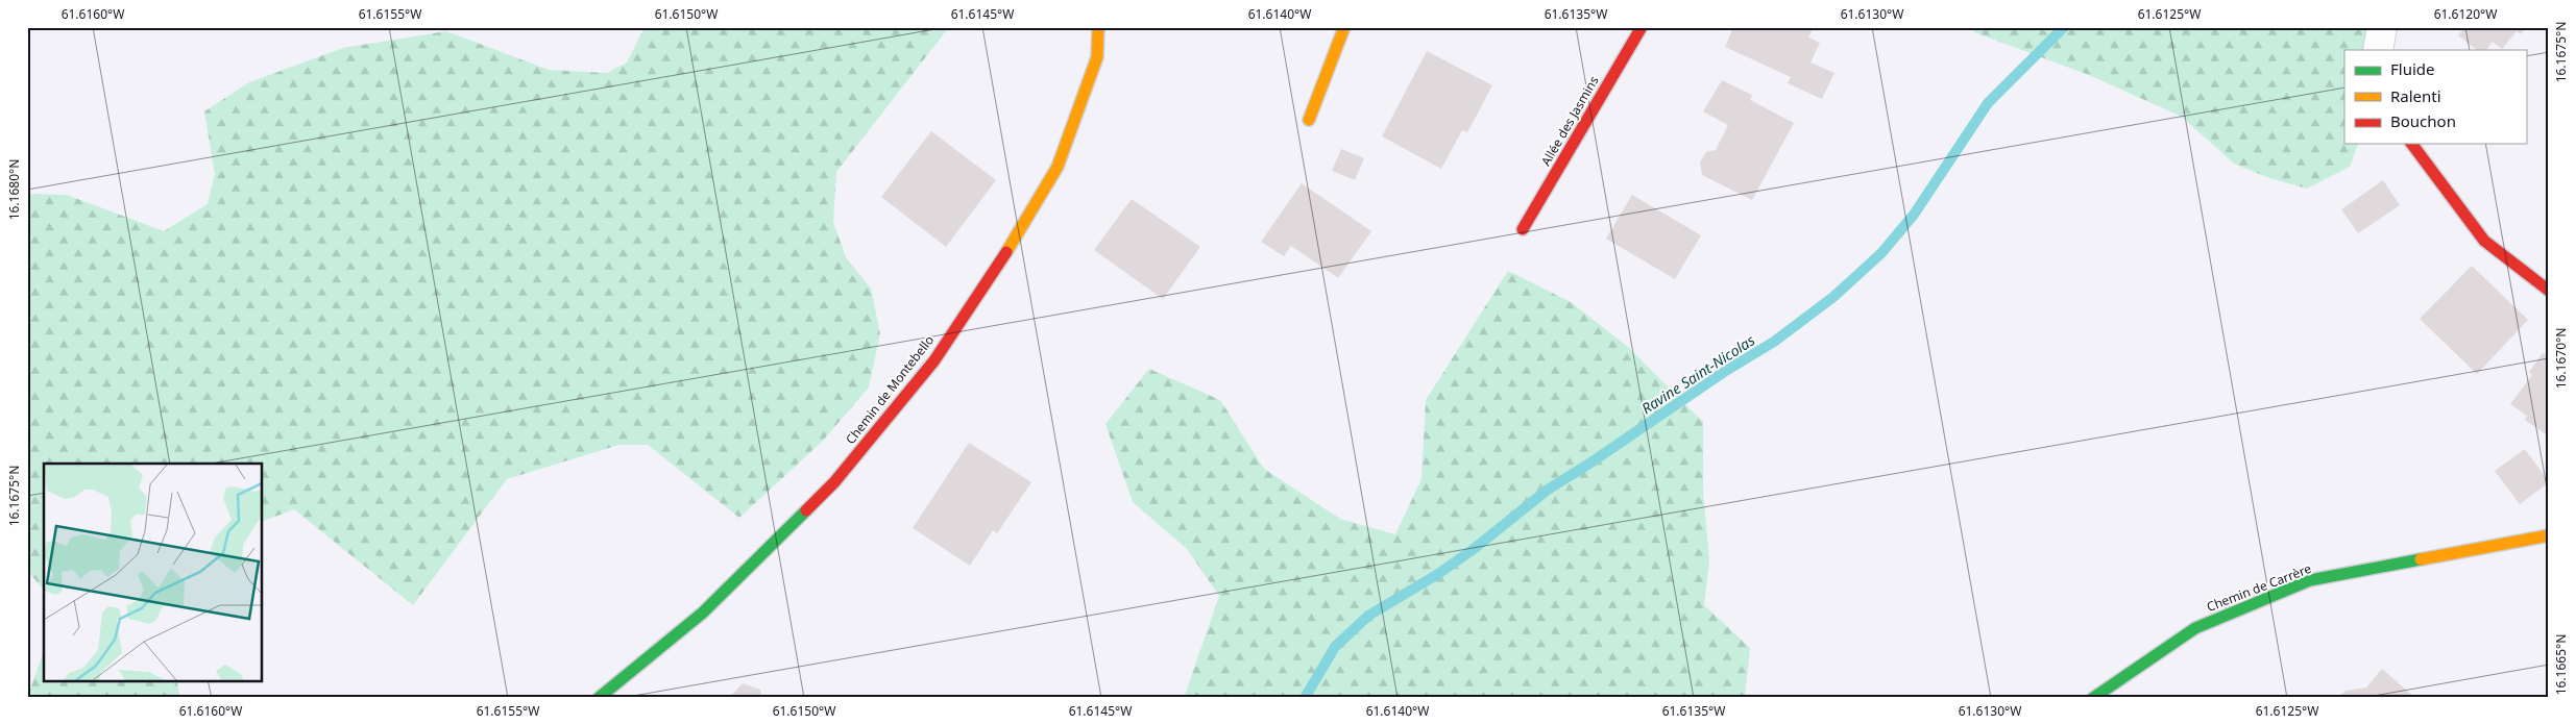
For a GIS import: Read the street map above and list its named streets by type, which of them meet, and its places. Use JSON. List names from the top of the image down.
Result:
{
  "streets": {
    "street": ["Allée des Jasmins", "Chemin de Montebello", "Chemin de Carrère"]
  },
  "water": ["Ravine Saint-Nicolas"],
  "legend": ["Fluide", "Ralenti", "Bouchon"],
  "coordinates": [
    "61.6160°W",
    "61.6155°W",
    "61.6150°W",
    "61.6145°W",
    "61.6140°W",
    "61.6135°W",
    "61.6130°W",
    "61.6125°W",
    "61.6120°W",
    "16.1675°N",
    "16.1680°N",
    "16.1670°N",
    "16.1665°N"
  ]
}
